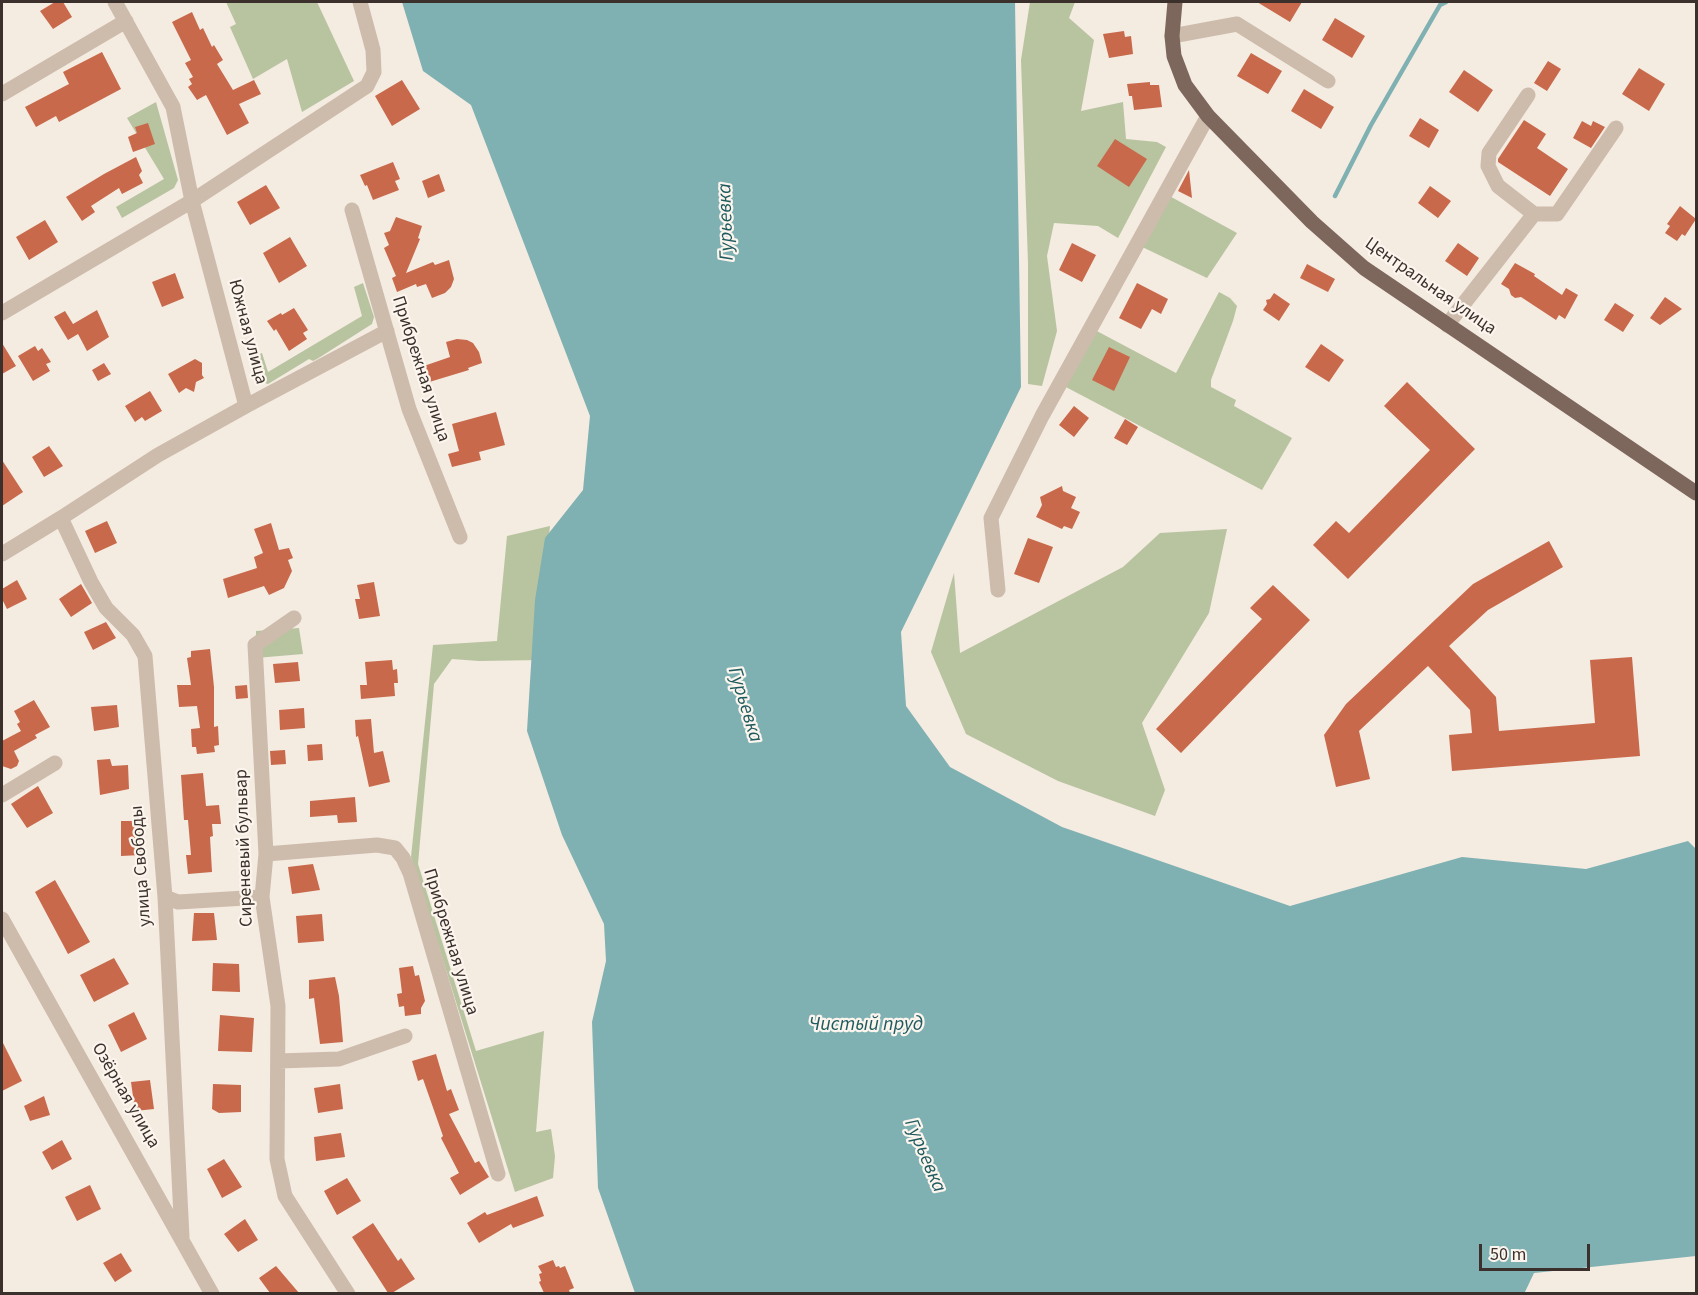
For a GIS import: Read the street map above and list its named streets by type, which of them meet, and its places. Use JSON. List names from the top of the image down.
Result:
{
  "streets": {
    "main road": ["Центральная улица"],
    "street": [
      "Южная улица",
      "Прибрежная улица",
      "Сиреневый бульвар",
      "улица Свободы",
      "Озёрная улица"
    ]
  },
  "crossings": [
    ["Южная улица", "улица Свободы"],
    ["Прибрежная улица", "Сиреневый бульвар"],
    ["улица Свободы", "Озёрная улица"]
  ],
  "water": ["Гурьевка", "Чистый пруд"],
  "scale_bar": "50 m"
}
